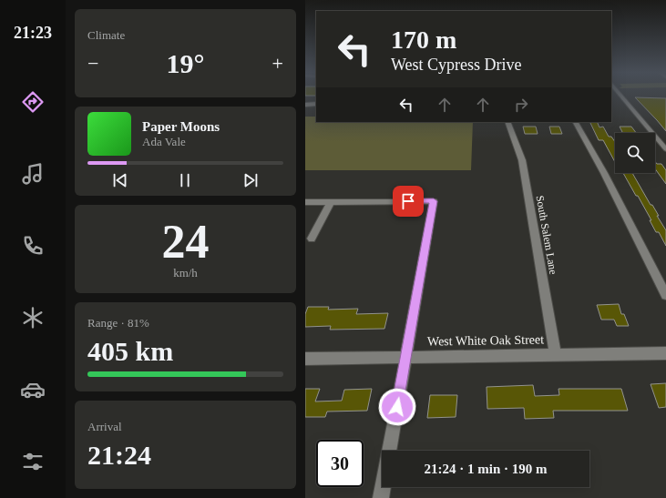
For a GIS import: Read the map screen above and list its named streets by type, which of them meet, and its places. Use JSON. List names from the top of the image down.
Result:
{
  "streets": {
    "street": ["South Salem Lane", "West White Oak Street"]
  },
  "crossings": [
    ["South Salem Lane", "West White Oak Street"]
  ],
  "page": {
    "tabs": "21:23",
    "tile": [
      "Climate",
      ["24", "km/h"],
      ["Range · 81%", "405 km"],
      ["Arrival", "21:24"]
    ],
    "turn": ["170 m", "West Cypress Drive"],
    "heat": ["−", "19°", "+"],
    "song": ["Paper Moons", "Ada Vale"],
    "limit": "30",
    "trip": "21:24 · 1 min · 190 m"
  }
}
